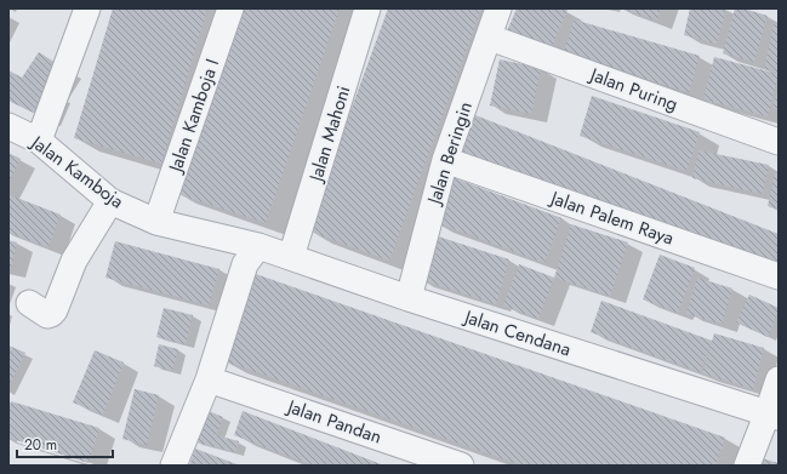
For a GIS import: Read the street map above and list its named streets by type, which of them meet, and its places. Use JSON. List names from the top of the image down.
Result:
{
  "streets": {
    "street": [
      "Jalan Puring",
      "Jalan Kamboja I",
      "Jalan Mahoni",
      "Jalan Beringin",
      "Jalan Kamboja",
      "Jalan Palem Raya",
      "Jalan Cendana",
      "Jalan Pandan"
    ]
  },
  "crossings": [
    ["Jalan Puring", "Jalan Beringin"],
    ["Jalan Kamboja I", "Jalan Kamboja"],
    ["Jalan Mahoni", "Jalan Cendana"],
    ["Jalan Beringin", "Jalan Palem Raya"],
    ["Jalan Beringin", "Jalan Cendana"],
    ["Jalan Kamboja", "Jalan Cendana"]
  ],
  "scale_bar": "20 m"
}
